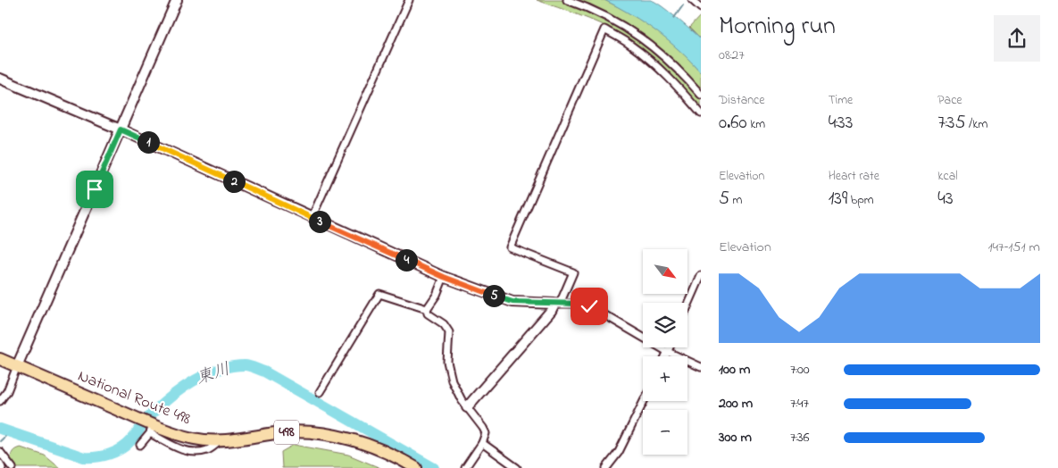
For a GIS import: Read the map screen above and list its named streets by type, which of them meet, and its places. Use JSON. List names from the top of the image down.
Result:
{
  "streets": {
    "highway": ["National Route 498", "498"]
  },
  "water": ["東川"],
  "north": "bottom right",
  "page": {
    "heading": ["Morning run", "08:27"],
    "stats": [
      ["Distance", "0.60 km"],
      ["Time", "4:33"],
      ["Pace", "7:35 /km"],
      ["Elevation", "5 m"],
      ["Heart rate", "139 bpm"],
      ["kcal", "43"]
    ],
    "pins": [
      "1",
      "2",
      "3",
      "4",
      "5"
    ],
    "chart": ["Elevation", "147–151 m"],
    "map_buttons": ["+", "−"],
    "list": [
      {
        "name": "100 m",
        "note": "7:00"
      },
      {
        "name": "200 m",
        "note": "7:47"
      },
      {
        "name": "300 m",
        "note": "7:36"
      }
    ]
  }
}
